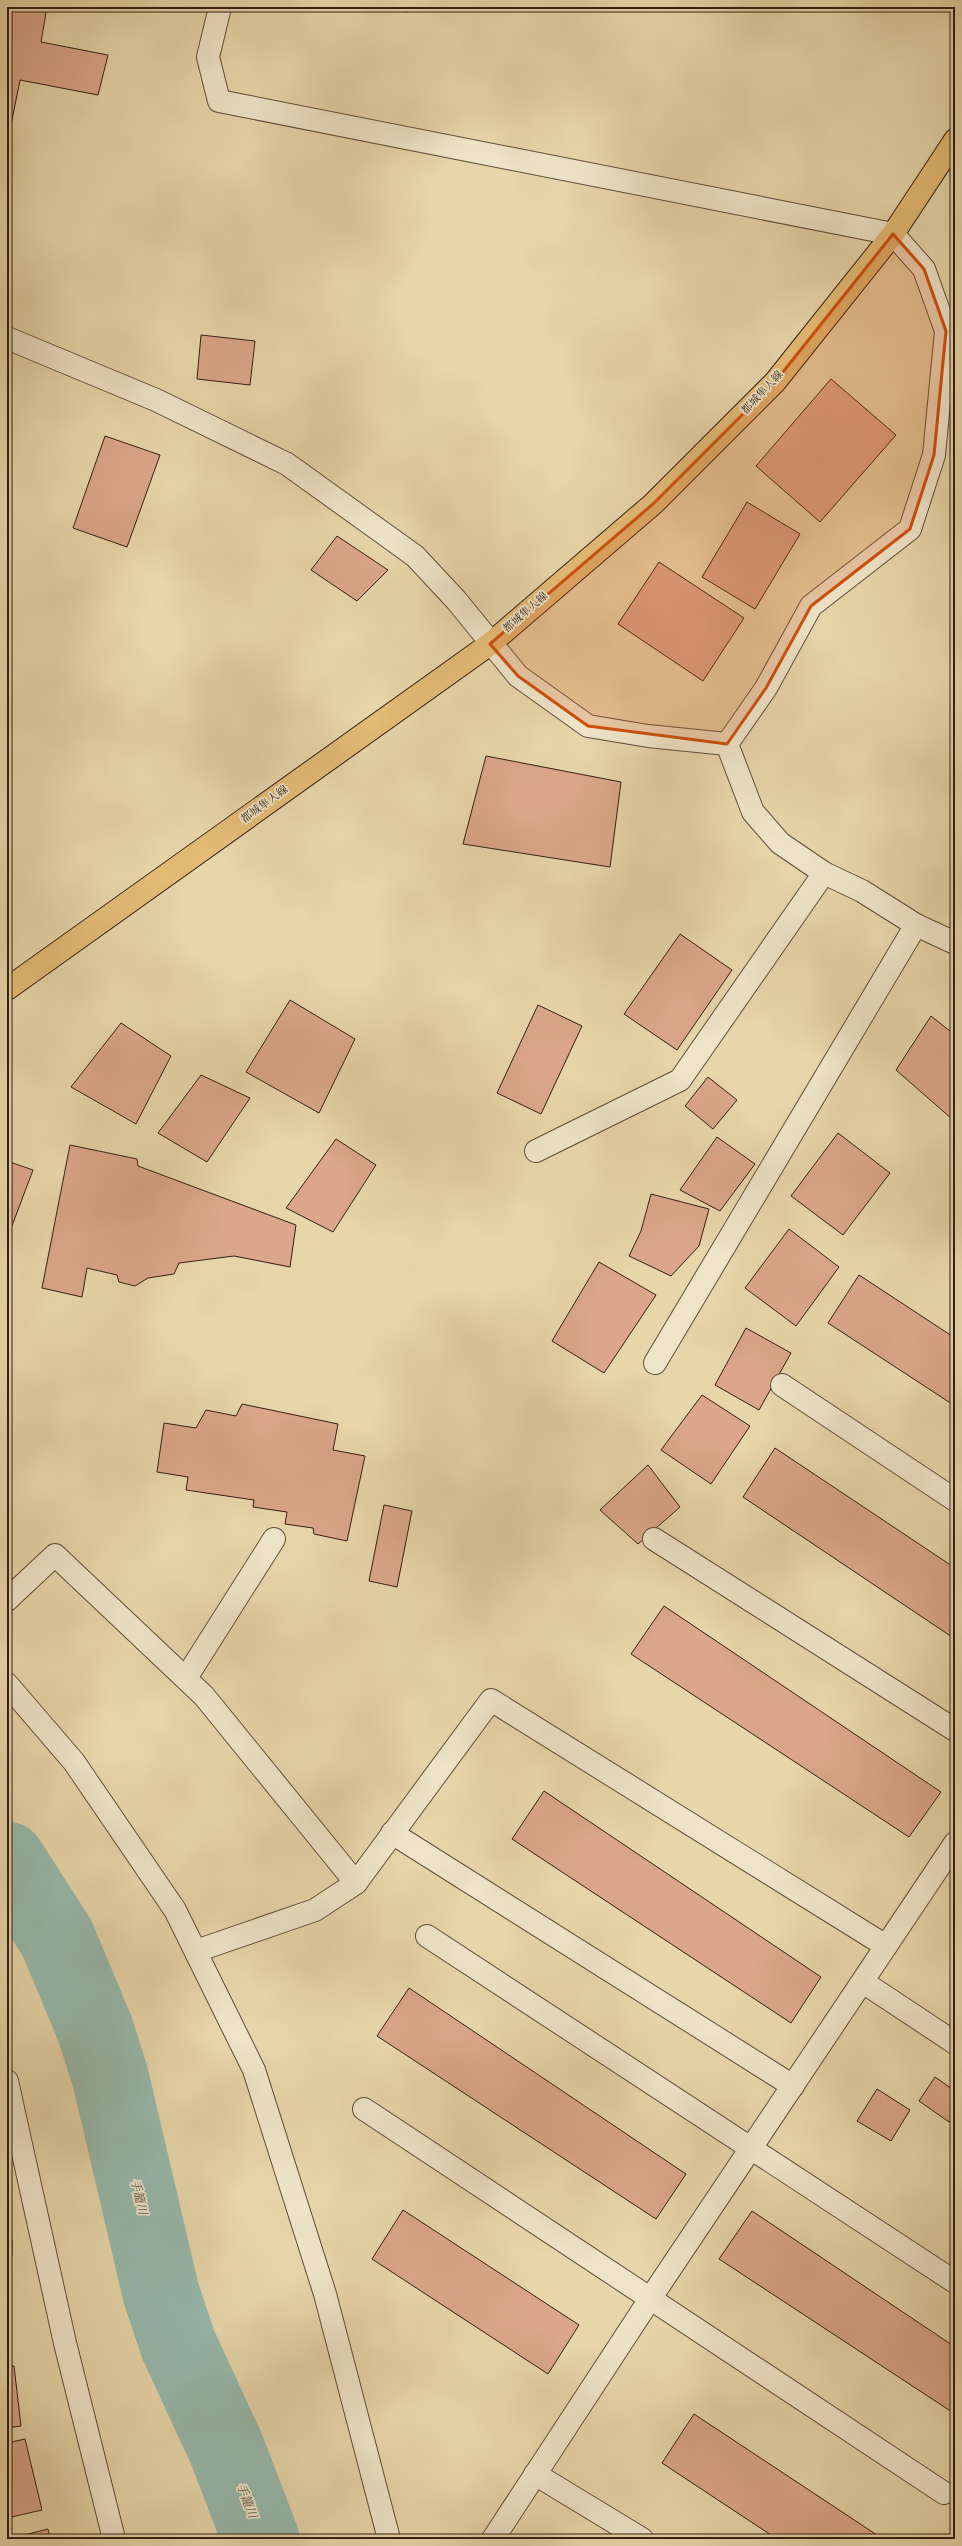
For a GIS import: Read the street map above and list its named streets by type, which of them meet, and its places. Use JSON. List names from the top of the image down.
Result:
{
  "streets": {
    "main road": ["都城隼人線"]
  },
  "water": ["手籠川"]
}
